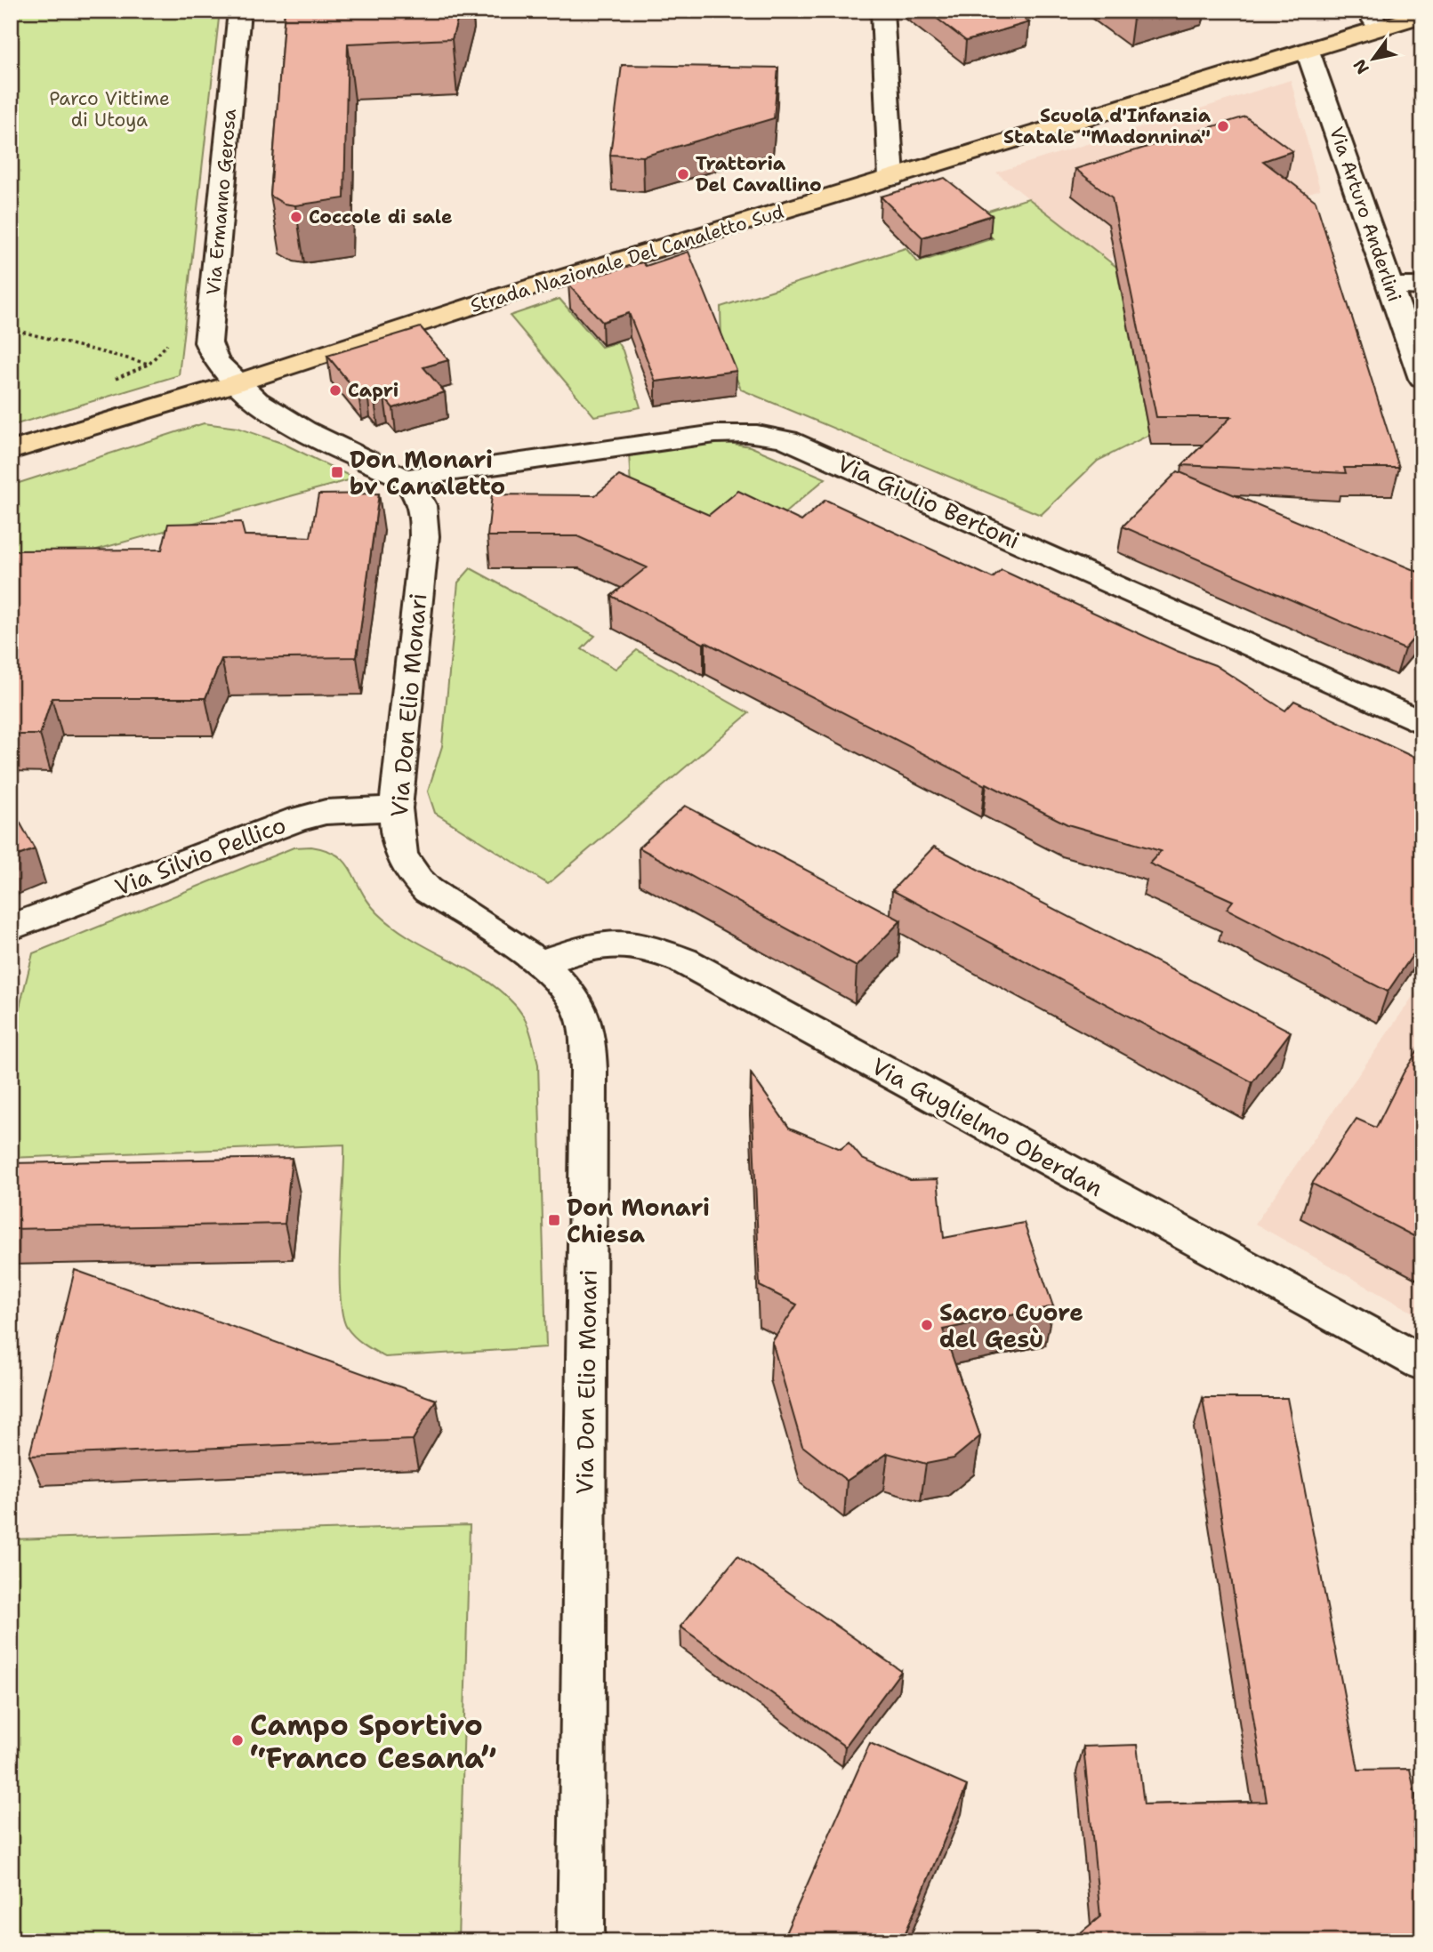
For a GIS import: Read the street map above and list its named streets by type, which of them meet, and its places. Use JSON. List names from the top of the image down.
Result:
{
  "streets": {
    "main road": ["Strada Nazionale Del Canaletto Sud"],
    "street": [
      "Via Ermanno Gerosa",
      "Via Arturo Anderlini",
      "Via Giulio Bertoni",
      "Via Don Elio Monari",
      "Via Silvio Pellico",
      "Via Guglielmo Oberdan"
    ]
  },
  "crossings": [
    ["Via Ermanno Gerosa", "Strada Nazionale Del Canaletto Sud"],
    ["Via Ermanno Gerosa", "Via Don Elio Monari"],
    ["Via Arturo Anderlini", "Strada Nazionale Del Canaletto Sud"],
    ["Strada Nazionale Del Canaletto Sud", "Via Don Elio Monari"],
    ["Via Giulio Bertoni", "Via Don Elio Monari"],
    ["Via Don Elio Monari", "Via Silvio Pellico"],
    ["Via Don Elio Monari", "Via Guglielmo Oberdan"]
  ],
  "parks": ["Parco Vittime di Utoya"],
  "places": {
    "other": [
      "Scuola d'Infanzia Statale \"Madonnina\"",
      "Trattoria Del Cavallino",
      "Coccole di sale",
      "Capri",
      "Sacro Cuore del Gesù",
      "Campo Sportivo “Franco Cesana”"
    ],
    "transit": ["Don Monari bv Canaletto", "Don Monari Chiesa"]
  },
  "north": "bottom left"
}
